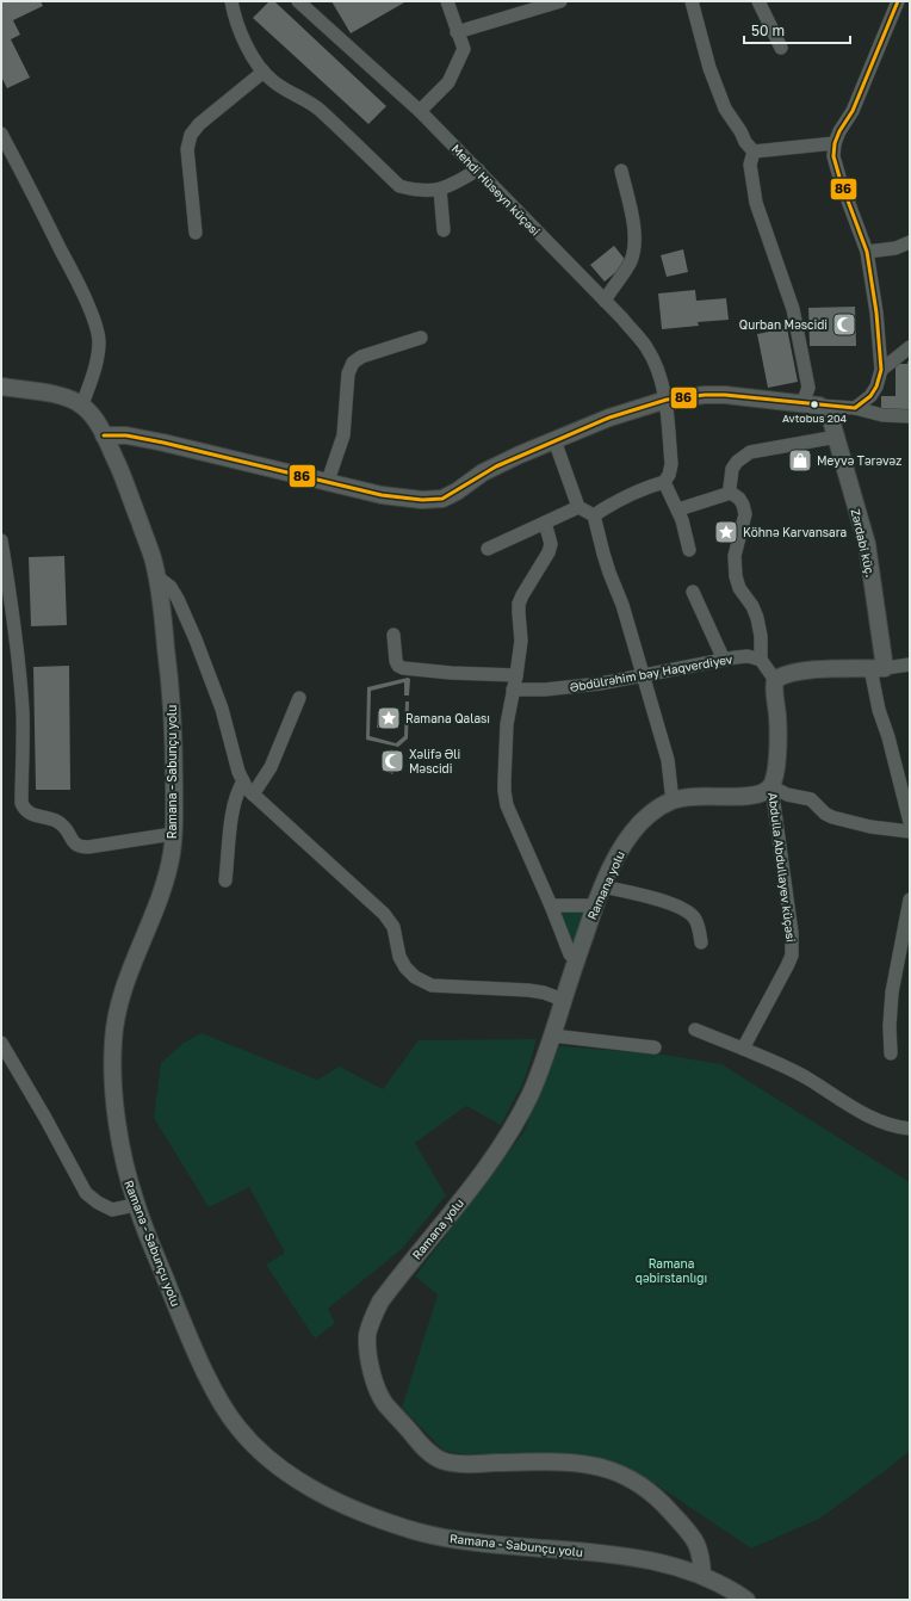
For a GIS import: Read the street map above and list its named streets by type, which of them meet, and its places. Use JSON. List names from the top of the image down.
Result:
{
  "streets": {
    "street": [
      "Mehdi Hüseyn küçəsi",
      "Zərdabi küç.",
      "Əbdülrəhim bəy Haqverdiyev",
      "Ramana - Sabunçu yolu",
      "Abdulla Abdullayev küçəsi",
      "Ramana yolu"
    ]
  },
  "crossings": [
    ["Ramana - Sabunçu yolu", "Ramana yolu"],
    ["Abdulla Abdullayev küçəsi", "Ramana yolu"]
  ],
  "parks": ["Ramana qəbirstanlığı"],
  "places": {
    "mosque": ["Qurban Məscidi", "Xəlifə Əli Məscidi"],
    "other": ["Avtobus 204"],
    "shop": ["Meyvə Tərəvəz"],
    "place": ["Köhnə Karvansara", "Ramana Qalası"]
  },
  "lines": ["transit line 86"],
  "scale_bar": "50 m"
}
